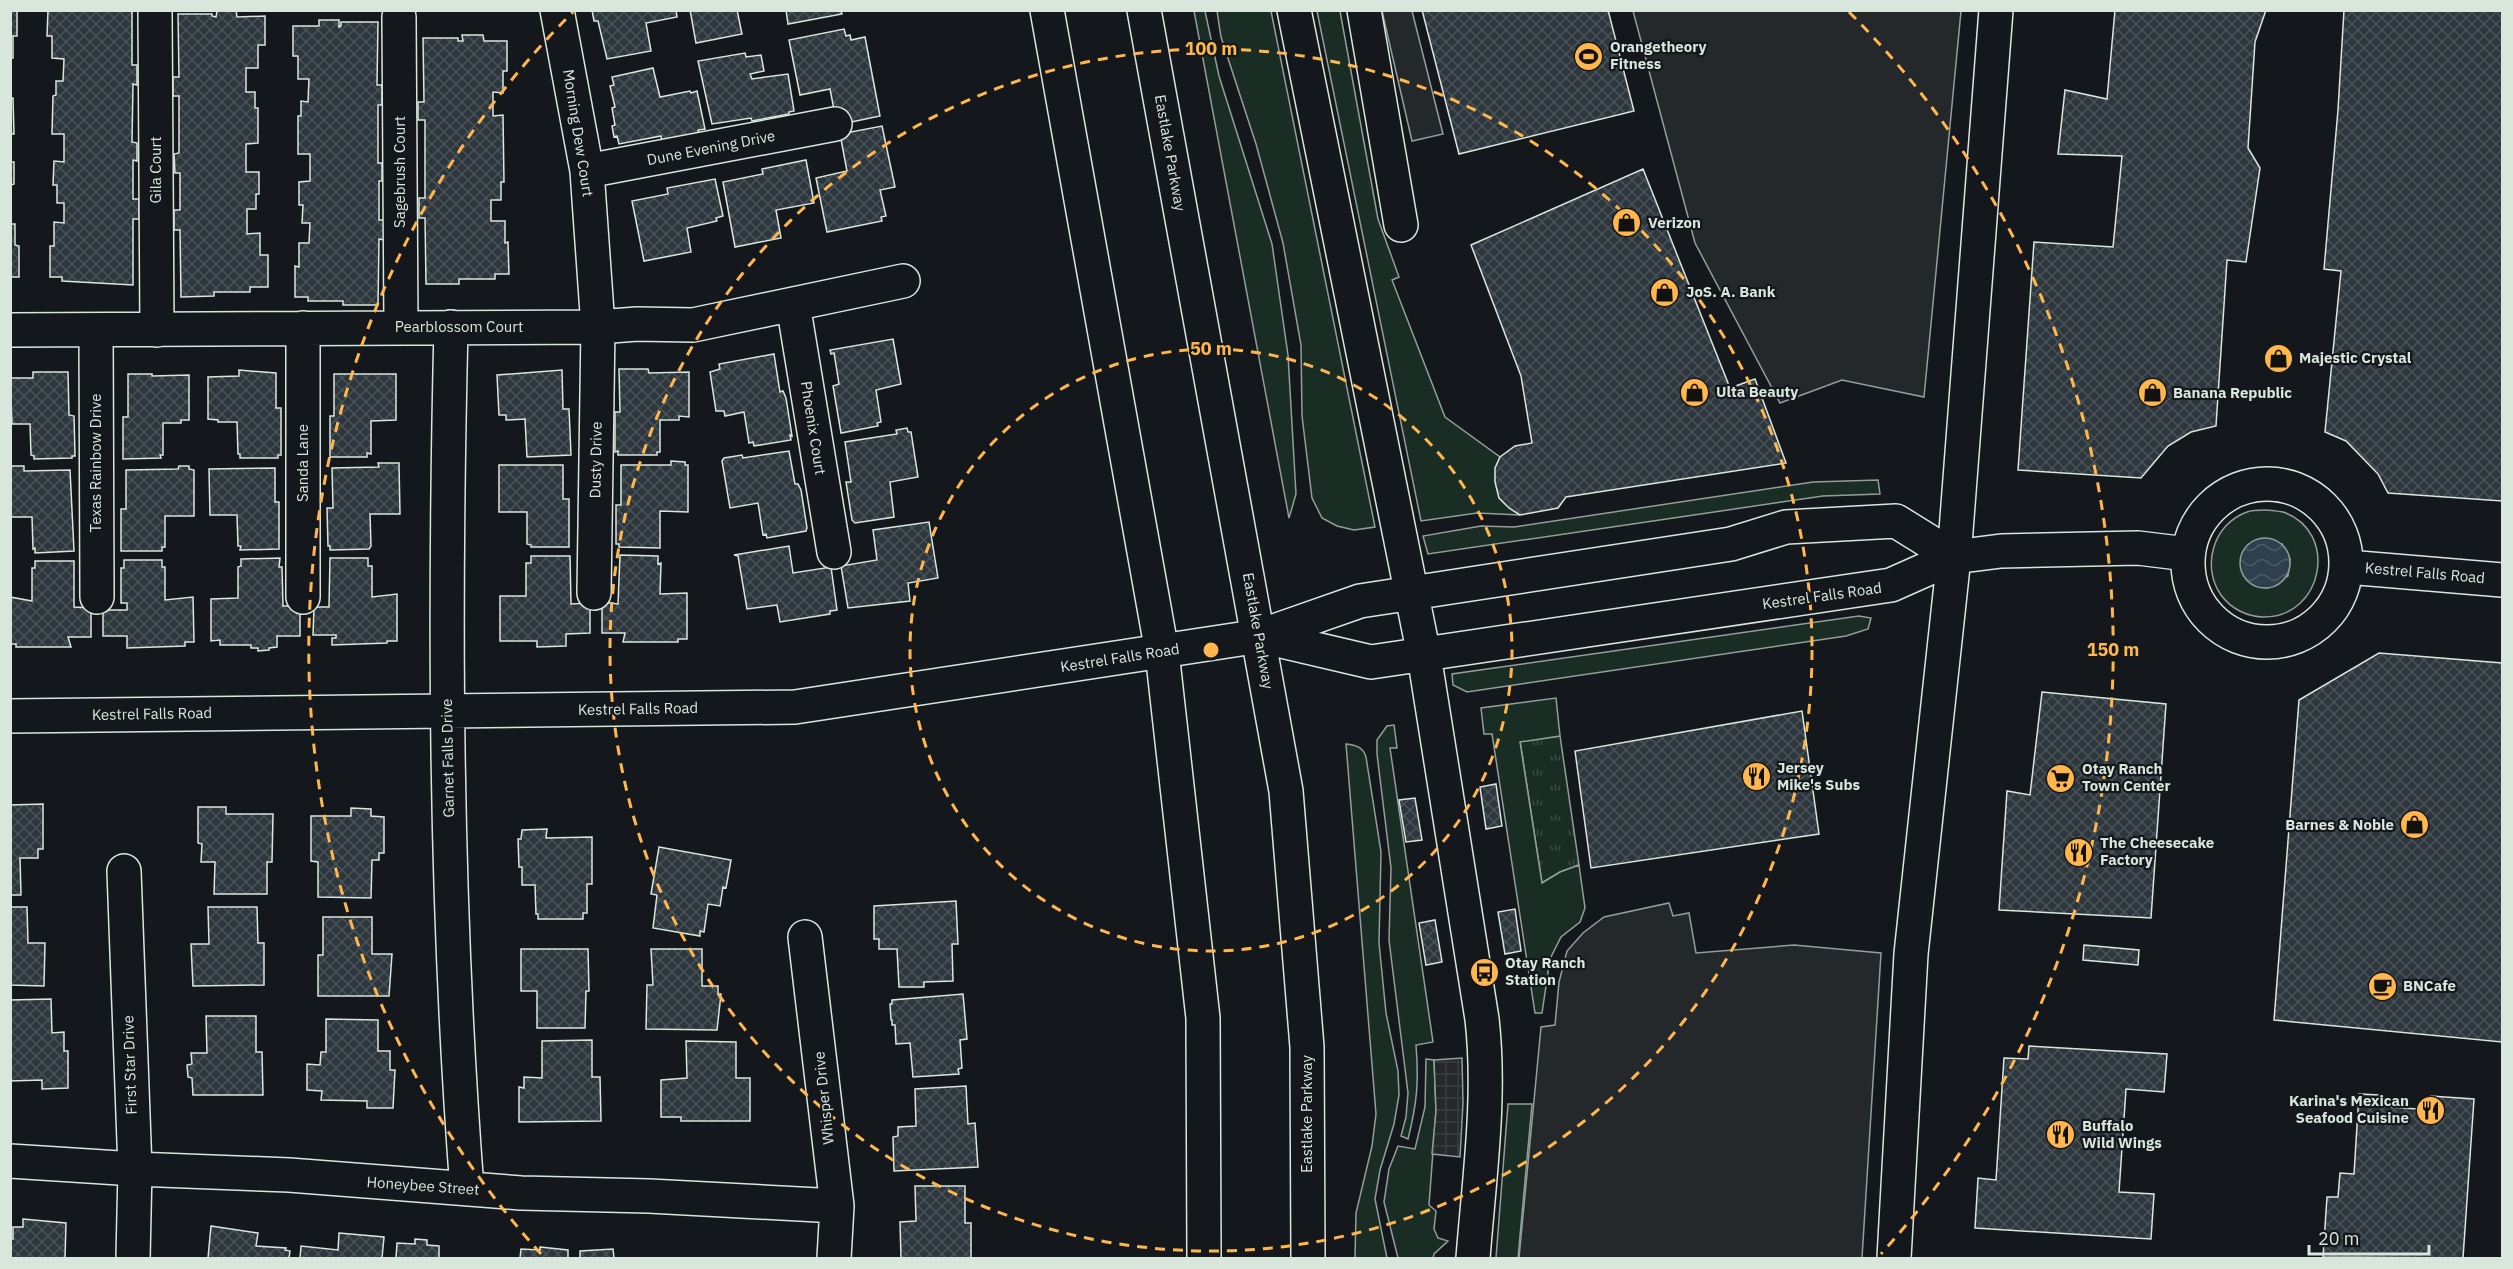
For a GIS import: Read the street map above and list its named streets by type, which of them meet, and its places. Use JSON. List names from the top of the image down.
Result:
{
  "streets": {
    "street": [
      "Morning Dew Court",
      "Dune Evening Drive",
      "Eastlake Parkway",
      "Gila Court",
      "Sagebrush Court",
      "Pearblossom Court",
      "Phoenix Court",
      "Dusty Drive",
      "Texas Rainbow Drive",
      "Sanda Lane",
      "Kestrel Falls Road",
      "Garnet Falls Drive",
      "First Star Drive",
      "Whisper Drive",
      "Honeybee Street"
    ]
  },
  "crossings": [
    ["Morning Dew Court", "Dune Evening Drive"],
    ["Morning Dew Court", "Pearblossom Court"],
    ["Morning Dew Court", "Dusty Drive"],
    ["Eastlake Parkway", "Kestrel Falls Road"],
    ["Gila Court", "Pearblossom Court"],
    ["Sagebrush Court", "Pearblossom Court"],
    ["Pearblossom Court", "Phoenix Court"],
    ["Pearblossom Court", "Dusty Drive"],
    ["Pearblossom Court", "Texas Rainbow Drive"],
    ["Pearblossom Court", "Sanda Lane"],
    ["Pearblossom Court", "Garnet Falls Drive"],
    ["Kestrel Falls Road", "Garnet Falls Drive"],
    ["Garnet Falls Drive", "Honeybee Street"],
    ["First Star Drive", "Honeybee Street"],
    ["Whisper Drive", "Honeybee Street"]
  ],
  "places": {
    "sports": ["Orangetheory Fitness"],
    "shop": [
      "Verizon",
      "JoS. A. Bank",
      "Majestic Crystal",
      "Ulta Beauty",
      "Banana Republic",
      "Barnes & Noble"
    ],
    "restaurant": [
      "Jersey Mike's Subs",
      "The Cheesecake Factory",
      "Karina's Mexican Seafood Cuisine",
      "Buffalo Wild Wings"
    ],
    "supermarket": ["Otay Ranch Town Center"],
    "bus stop": ["Otay Ranch Station"],
    "cafe": ["BNCafe"]
  },
  "scale_bar": "20 m",
  "rings": ["100 m", "50 m", "150 m"]
}
